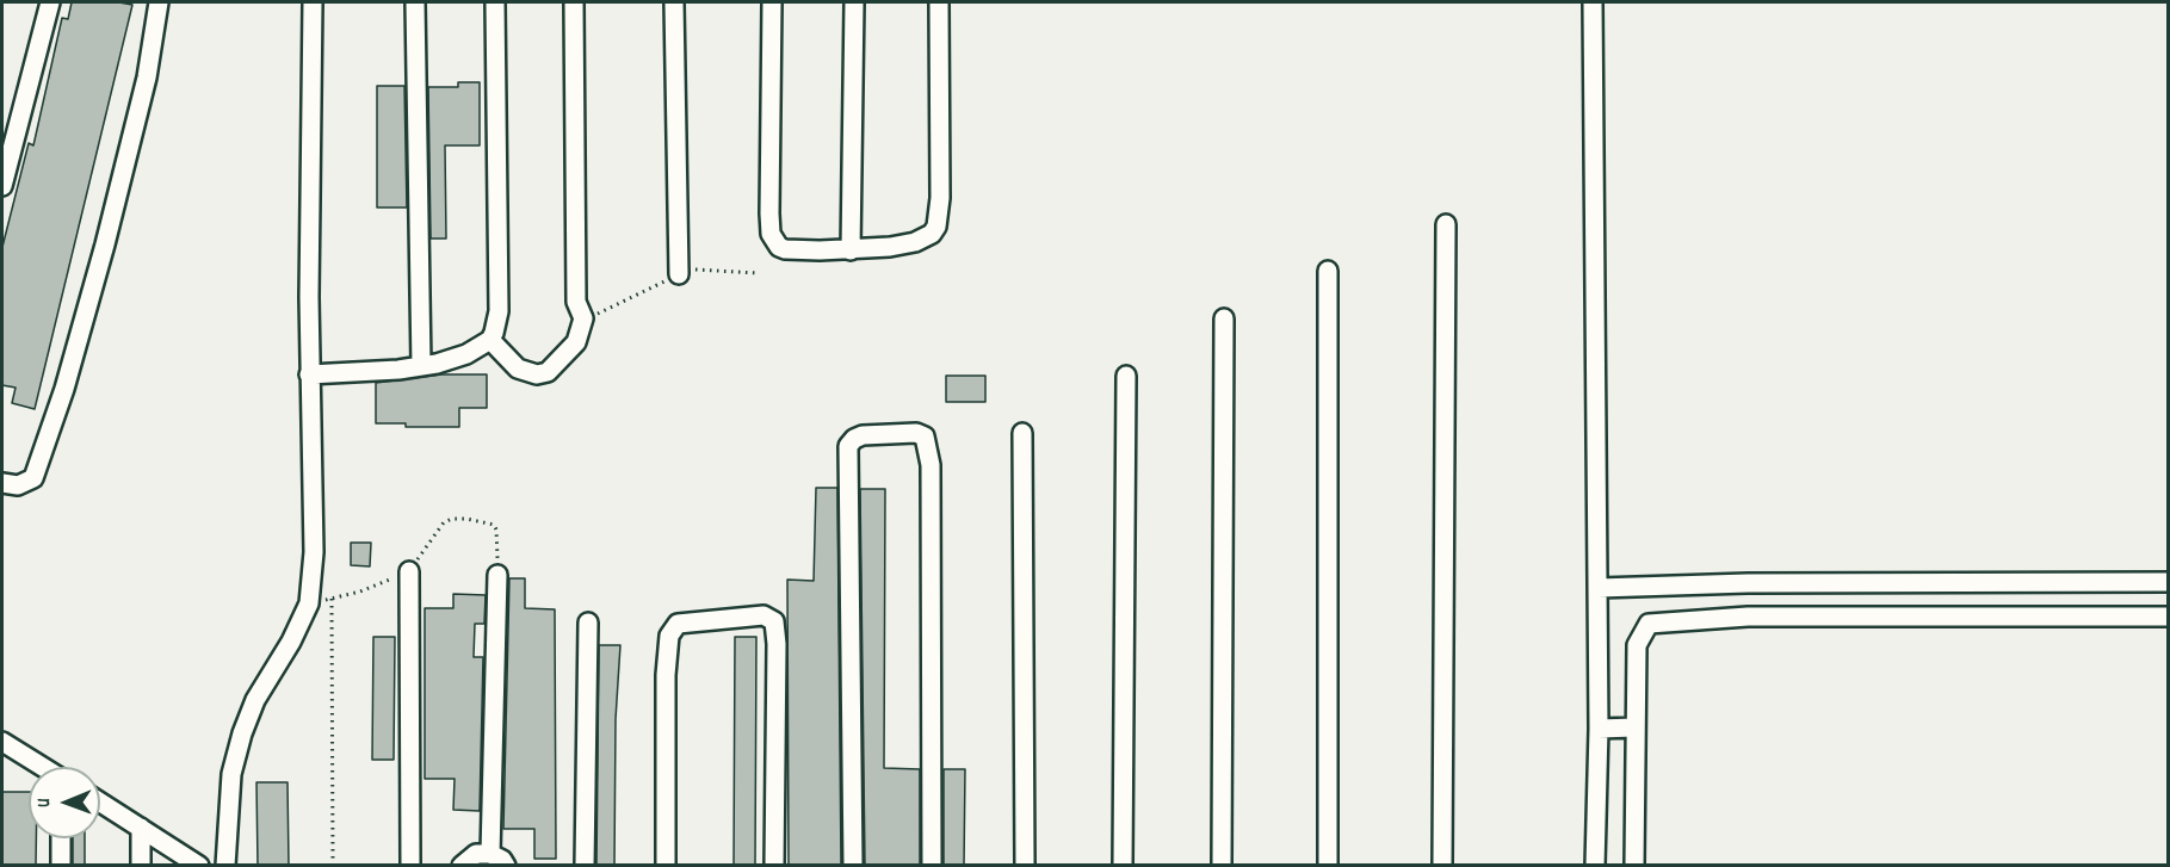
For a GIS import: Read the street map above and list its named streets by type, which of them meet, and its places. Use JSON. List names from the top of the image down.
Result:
{
  "north": "left"
}
